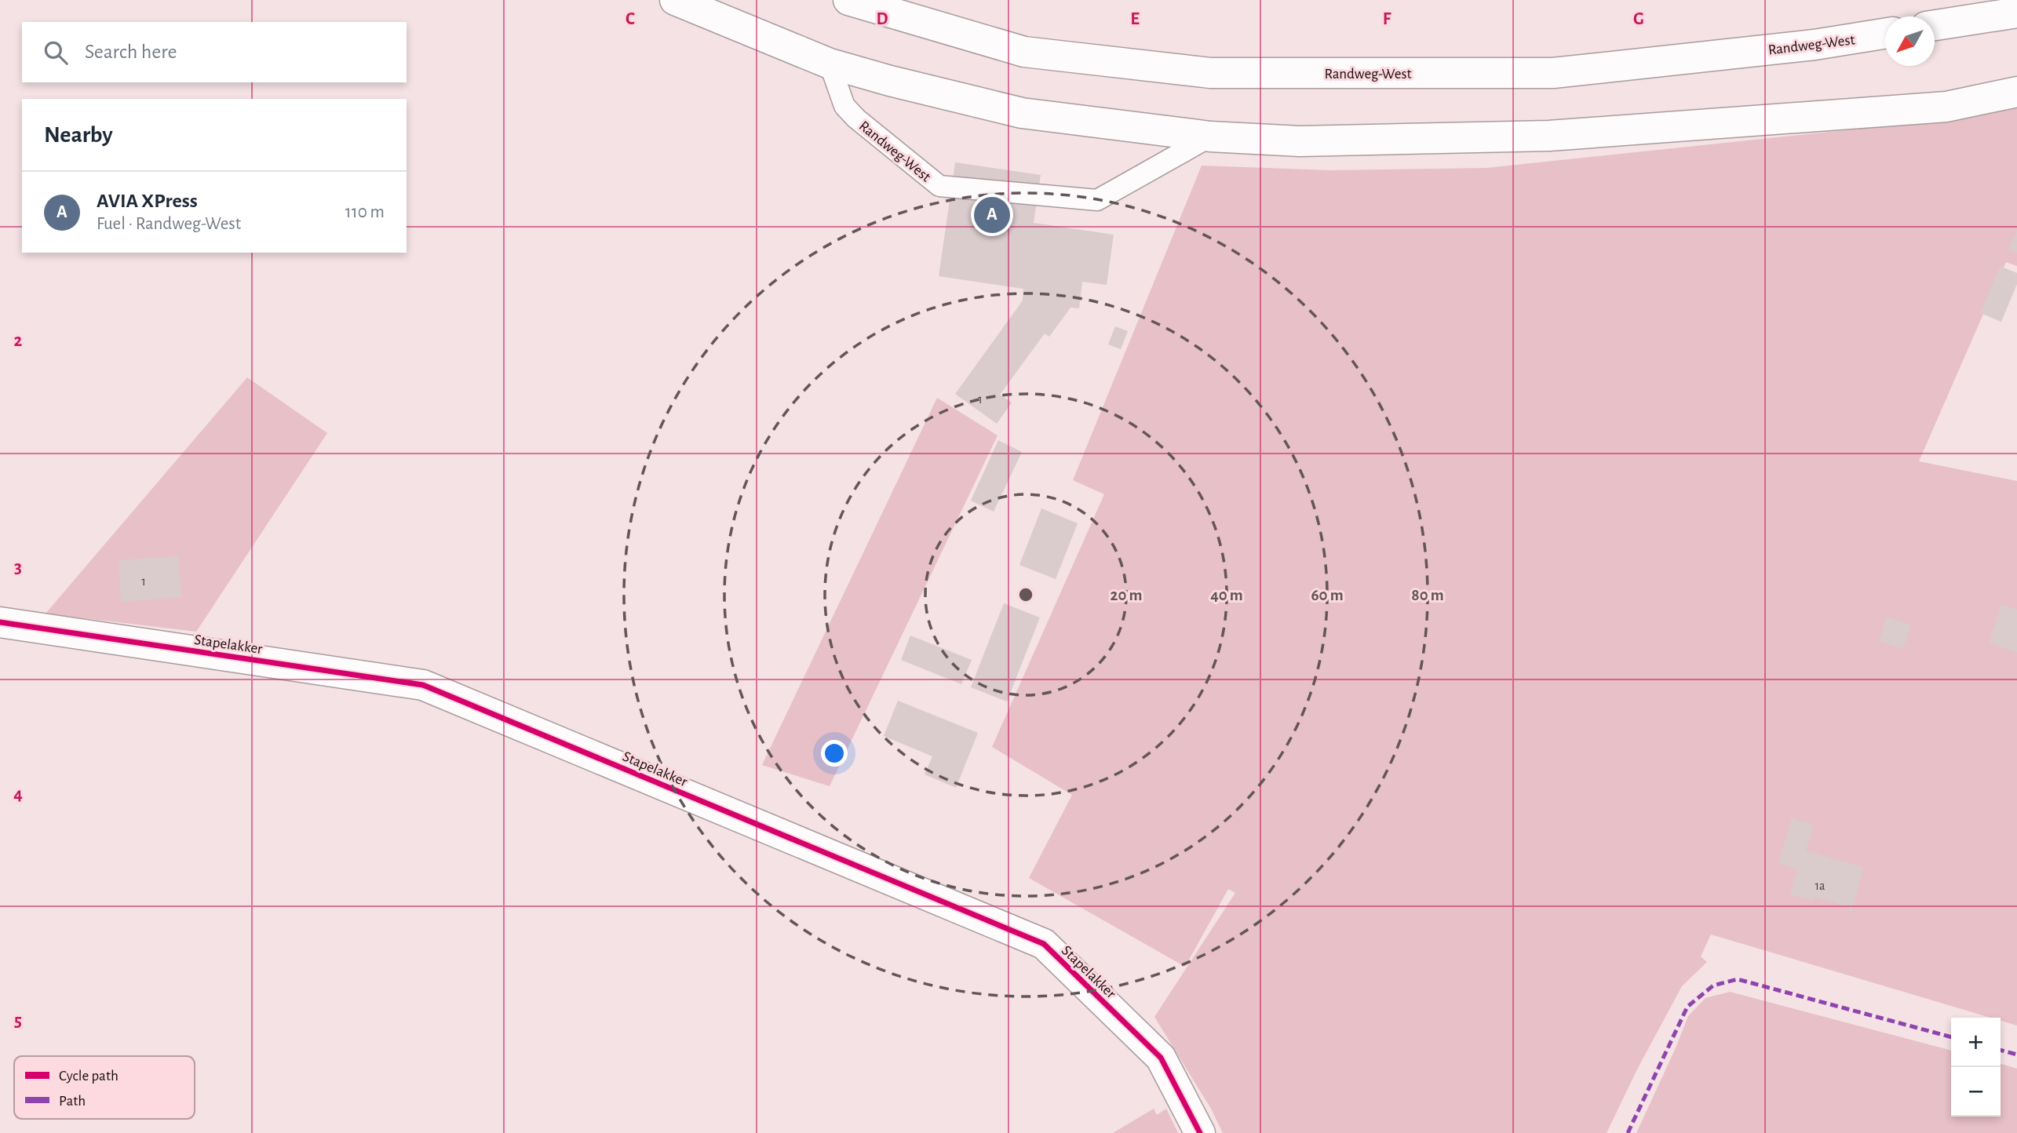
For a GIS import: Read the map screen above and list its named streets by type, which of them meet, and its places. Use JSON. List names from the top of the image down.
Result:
{
  "streets": {
    "main road": ["Randweg-West", "Stapelakker"]
  },
  "house_numbers": ["1", "1", "1a"],
  "legend": ["Cycle path", "Path"],
  "north": "bottom left",
  "page": {
    "search": "Search here",
    "heading": "Nearby",
    "list": [
      {
        "mark": "A",
        "name": "AVIA XPress",
        "note": "Fuel · Randweg-West",
        "value": "110 m"
      }
    ],
    "pins": "A",
    "map_buttons": ["+", "−"]
  },
  "grid": {
    "columns": [
      "C",
      "D",
      "E",
      "F",
      "G"
    ],
    "rows": [
      "2",
      "3",
      "4",
      "5"
    ]
  },
  "rings": [
    "20 m",
    "40 m",
    "60 m",
    "80 m"
  ]
}
